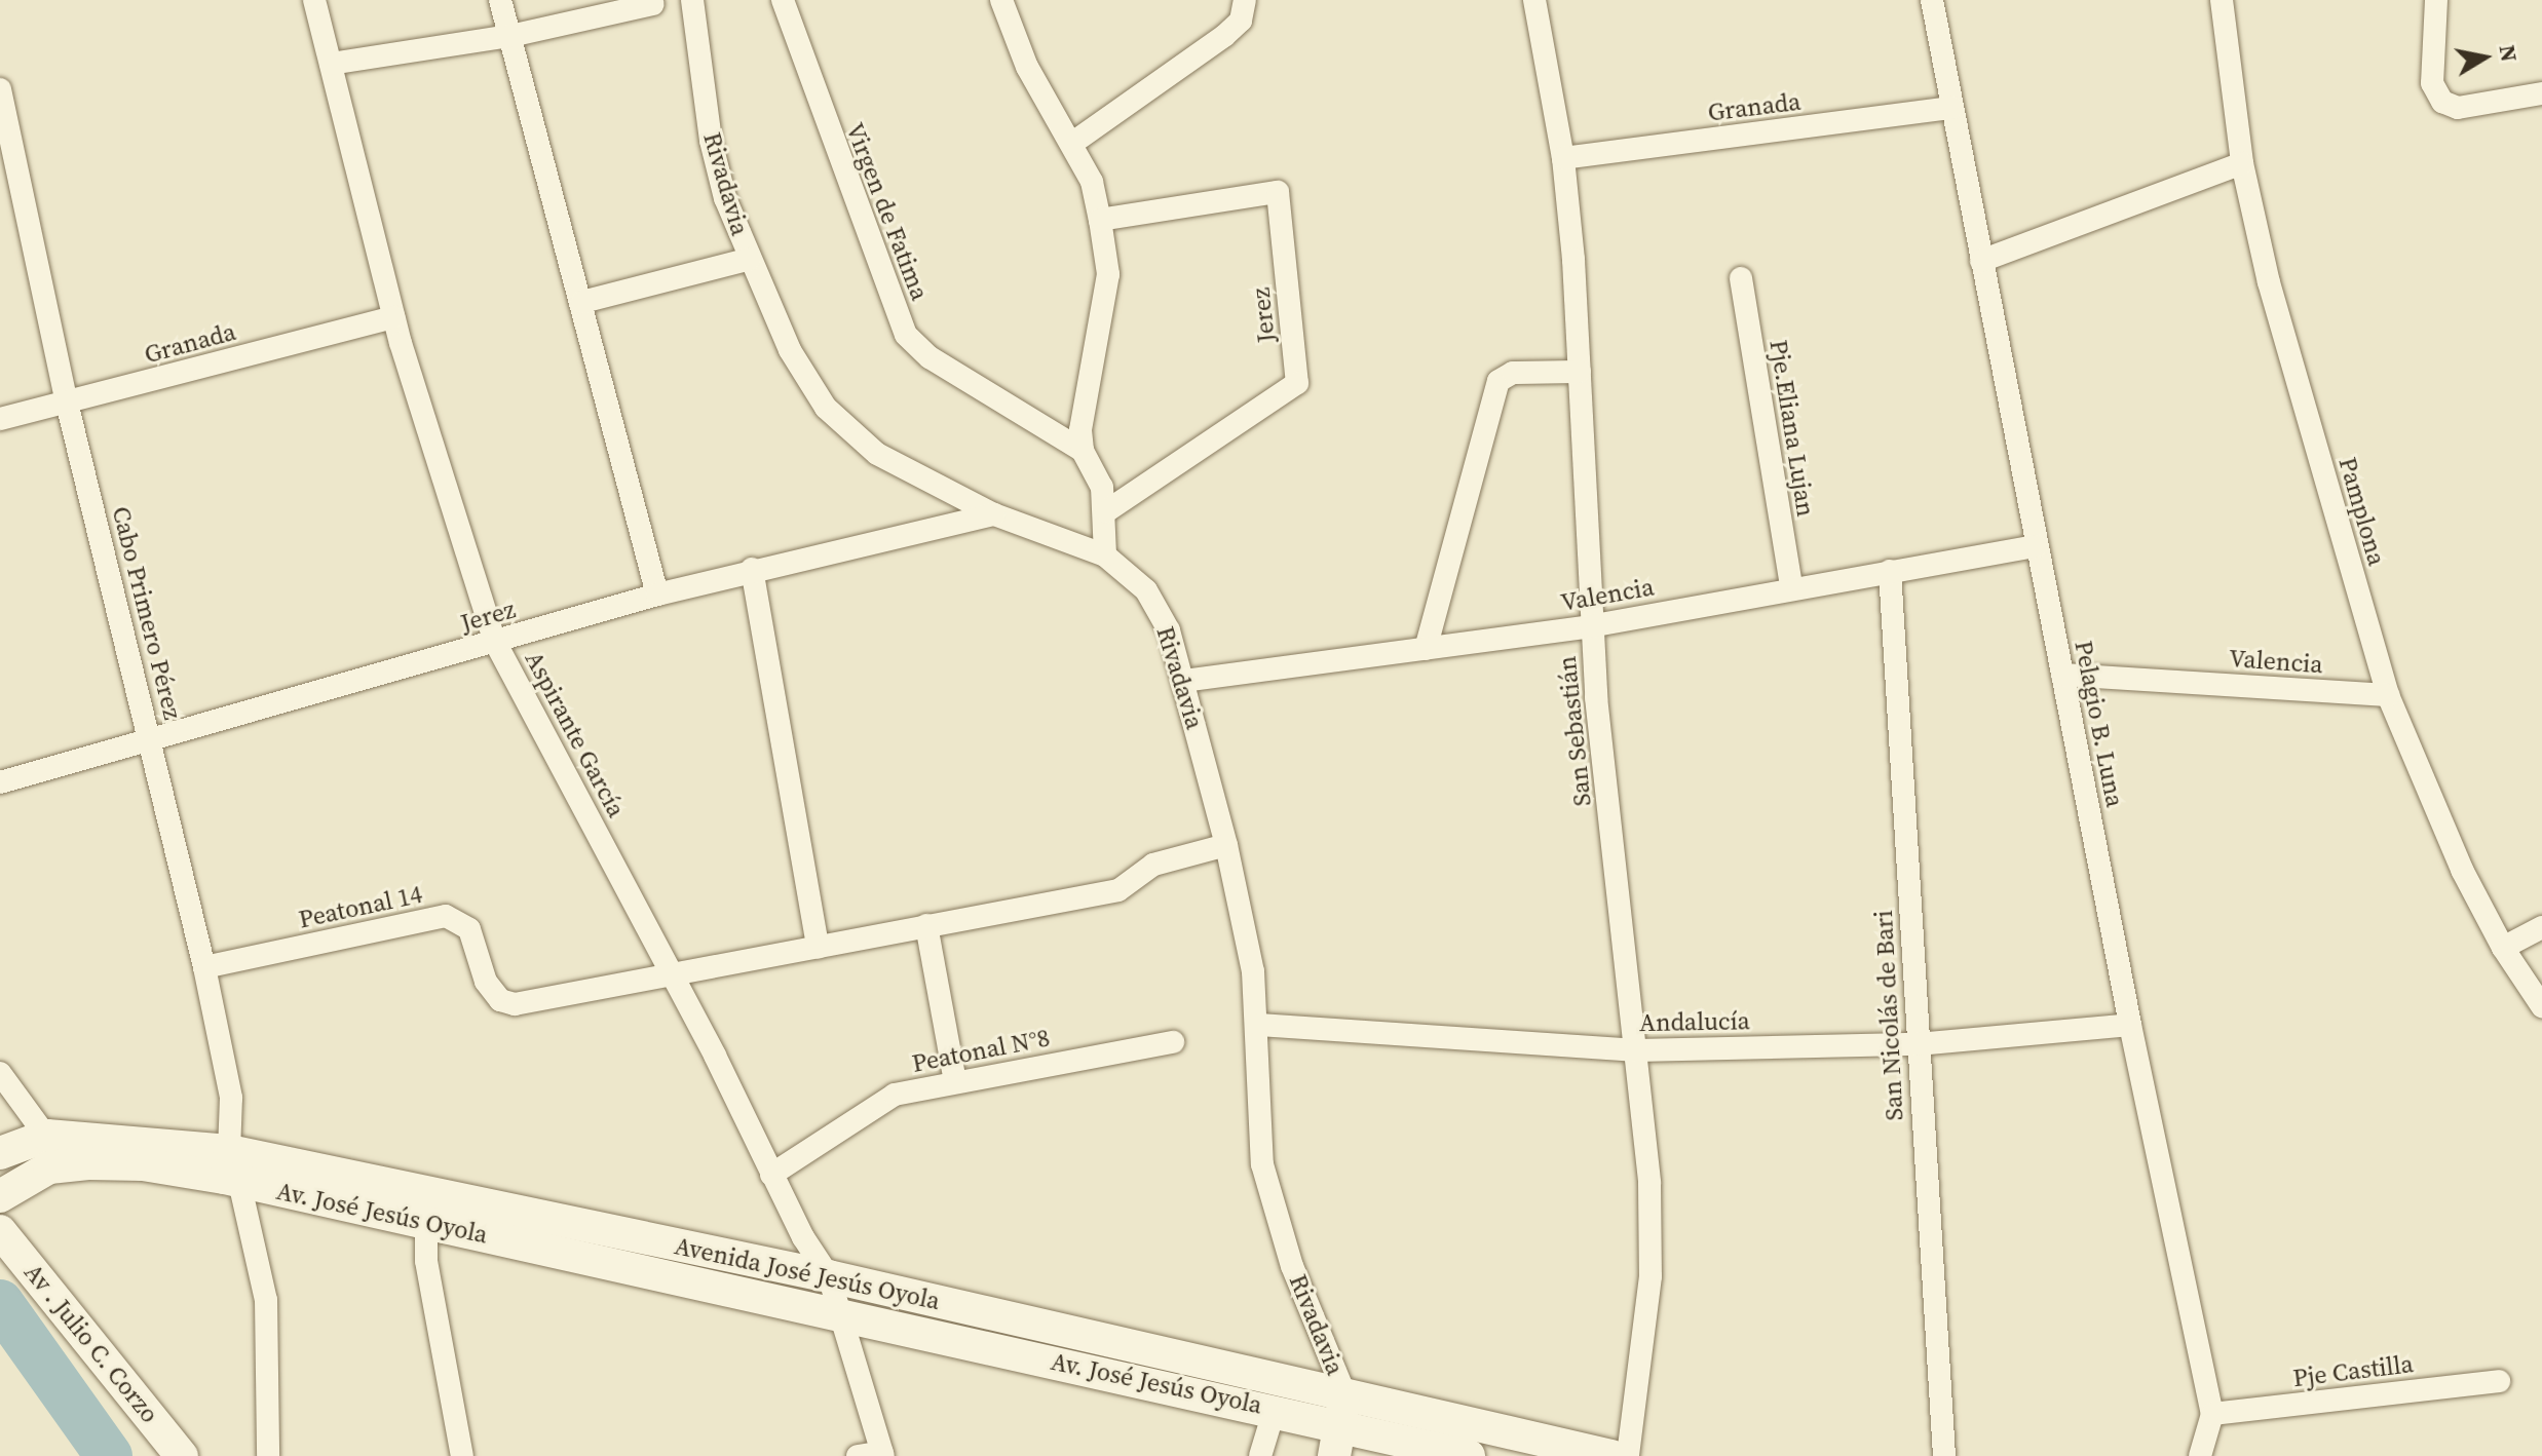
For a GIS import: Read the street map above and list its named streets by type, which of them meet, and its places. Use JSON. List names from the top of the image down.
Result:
{
  "streets": {
    "street": [
      "Granada",
      "Rivadavia",
      "Virgen de Fatima",
      "Jerez",
      "Pje.Eliana Lujan",
      "Pamplona",
      "Valencia",
      "Cabo Primero Pérez",
      "Pelagio B. Luna",
      "San Sebastián",
      "Aspirante García",
      "Peatonal 14",
      "San Nicolás de Bari",
      "Andalucía",
      "Peatonal N°8",
      "Av. José Jesús Oyola",
      "Avenida José Jesús Oyola",
      "Av . Julio C. Corzo",
      "Pje Castilla"
    ]
  },
  "crossings": [
    ["Granada", "Cabo Primero Pérez"],
    ["Granada", "Pelagio B. Luna"],
    ["Granada", "San Sebastián"],
    ["Granada", "Aspirante García"],
    ["Rivadavia", "Jerez"],
    ["Rivadavia", "Valencia"],
    ["Rivadavia", "Peatonal 14"],
    ["Rivadavia", "Andalucía"],
    ["Rivadavia", "Av. José Jesús Oyola"],
    ["Rivadavia", "Avenida José Jesús Oyola"],
    ["Jerez", "Cabo Primero Pérez"],
    ["Jerez", "Aspirante García"],
    ["Pje.Eliana Lujan", "Valencia"],
    ["Pamplona", "Valencia"],
    ["Valencia", "Pelagio B. Luna"],
    ["Valencia", "San Sebastián"],
    ["Valencia", "San Nicolás de Bari"],
    ["Cabo Primero Pérez", "Peatonal 14"],
    ["Cabo Primero Pérez", "Avenida José Jesús Oyola"],
    ["Pelagio B. Luna", "Andalucía"],
    ["Pelagio B. Luna", "Pje Castilla"],
    ["San Sebastián", "Andalucía"],
    ["Aspirante García", "Peatonal 14"],
    ["Aspirante García", "Peatonal N°8"],
    ["Aspirante García", "Av. José Jesús Oyola"],
    ["Aspirante García", "Avenida José Jesús Oyola"],
    ["San Nicolás de Bari", "Andalucía"],
    ["Av. José Jesús Oyola", "Avenida José Jesús Oyola"]
  ],
  "north": "right"
}
